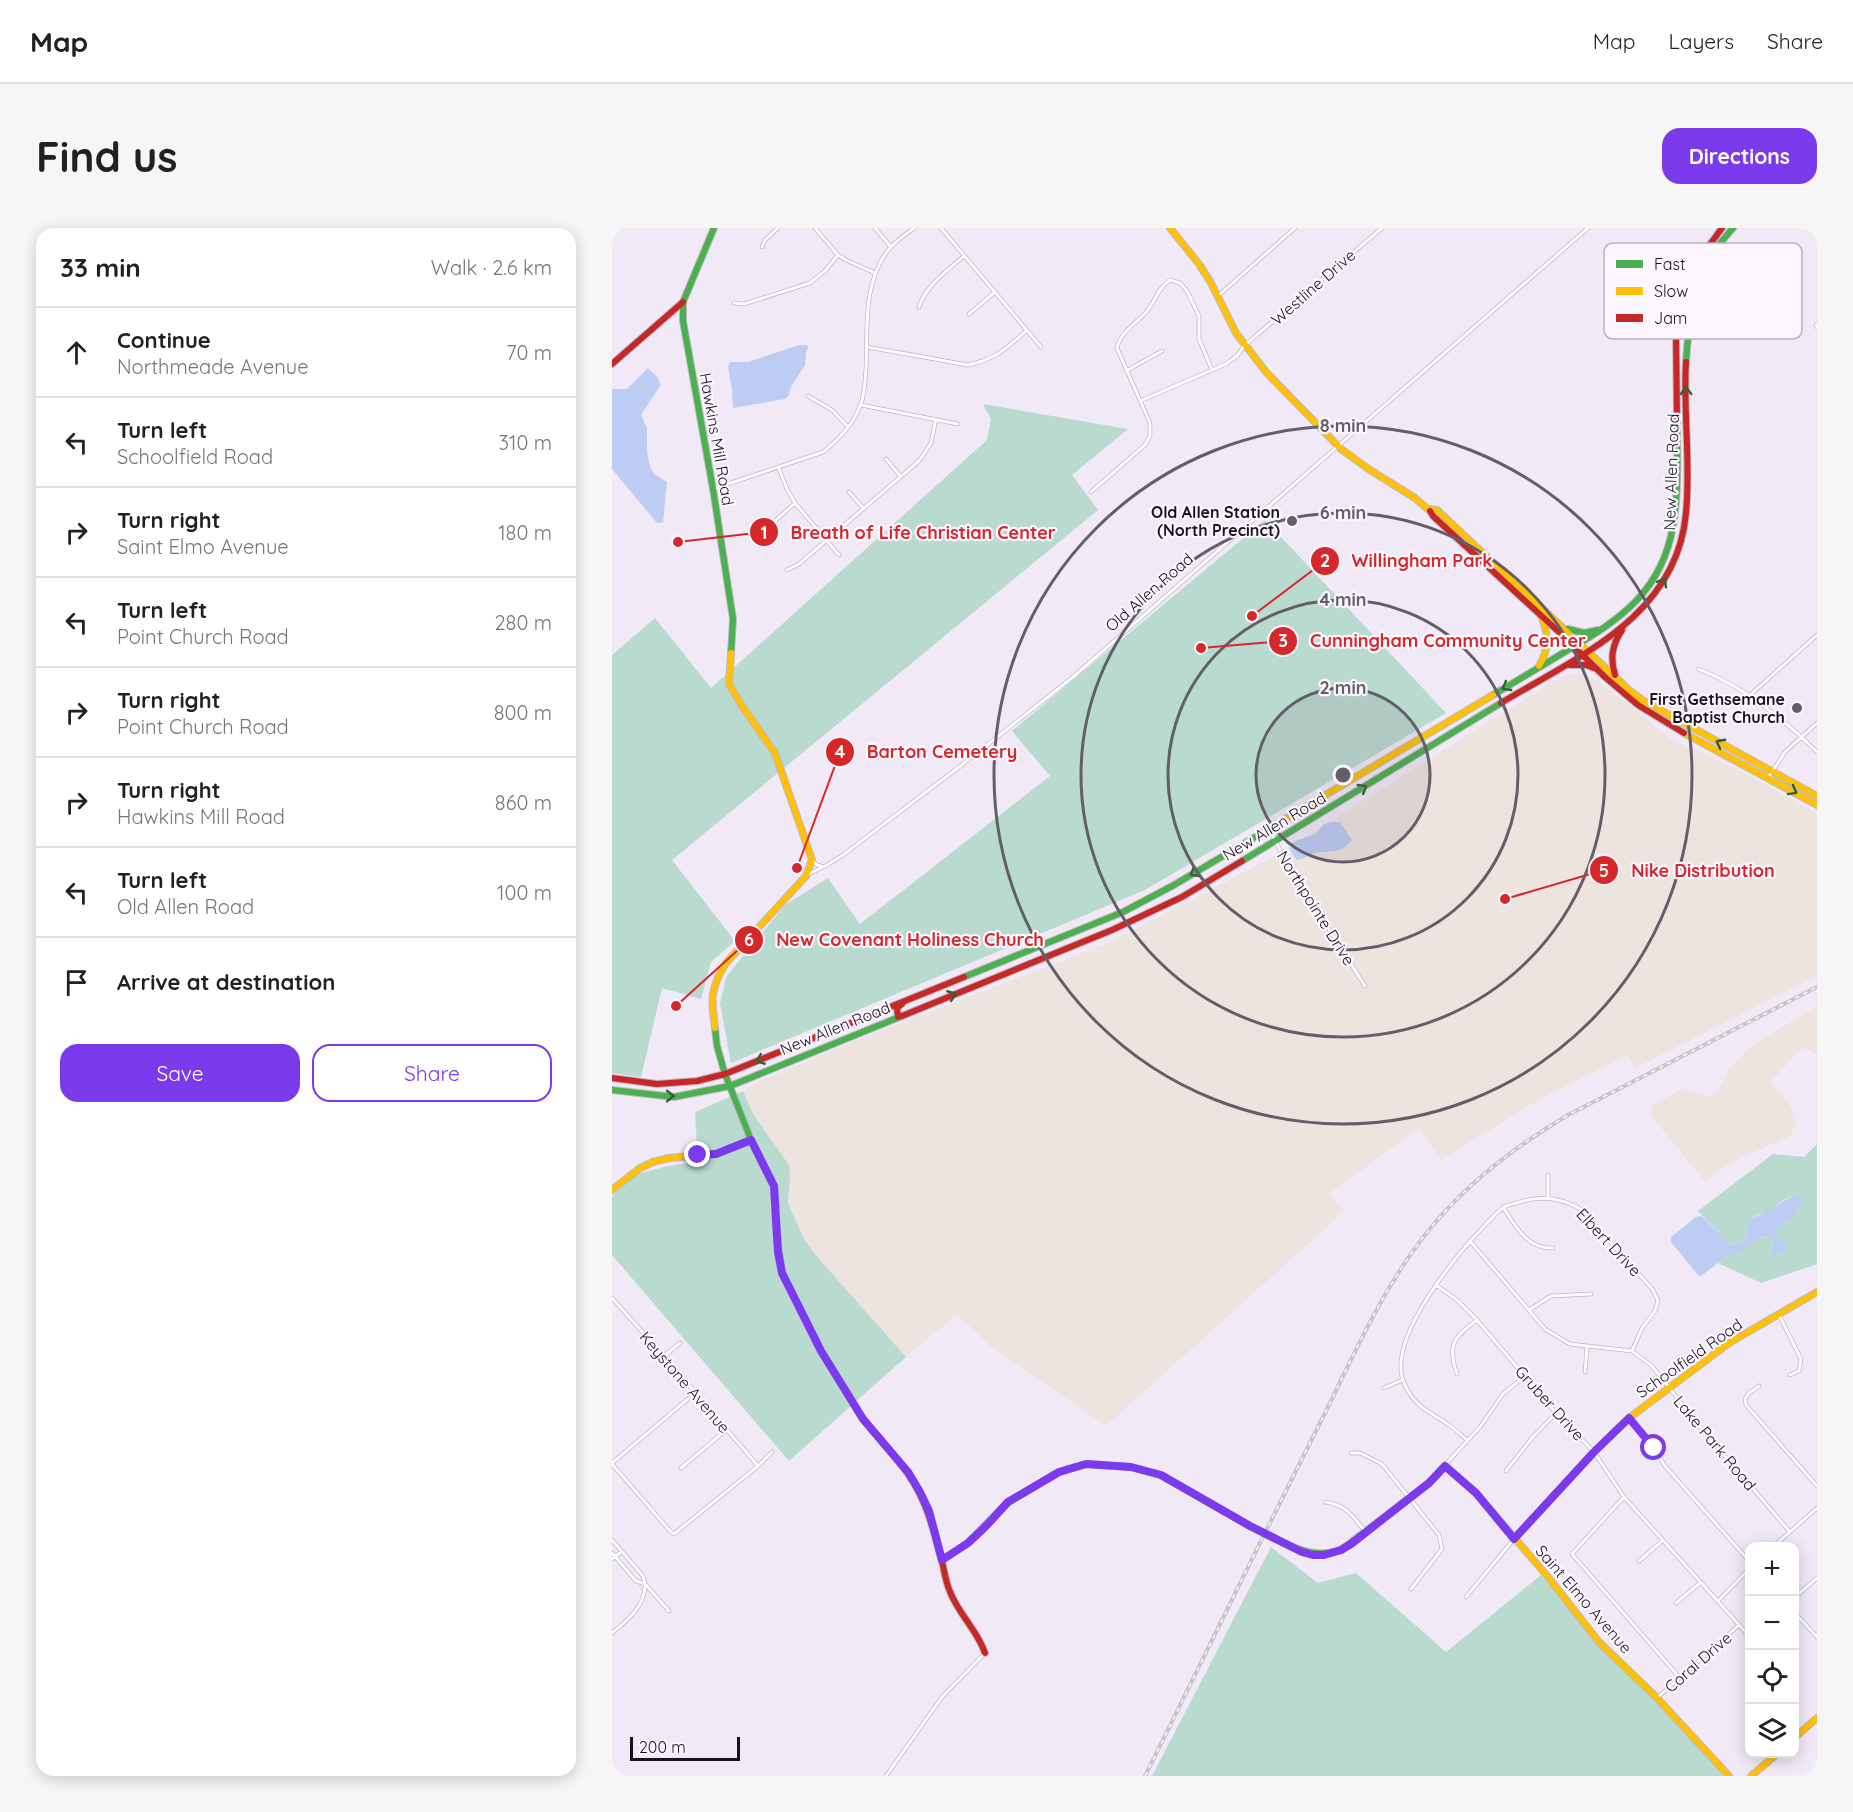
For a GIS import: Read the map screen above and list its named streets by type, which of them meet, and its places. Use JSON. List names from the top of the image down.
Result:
{
  "streets": {
    "main road": [
      "Hawkins Mill Road",
      "New Allen Road",
      "Schoolfield Road",
      "Saint Elmo Avenue"
    ],
    "street": [
      "Westline Drive",
      "Old Allen Road",
      "Northpointe Drive",
      "Elbert Drive",
      "Keystone Avenue",
      "Gruber Drive",
      "Lake Park Road",
      "Coral Drive"
    ]
  },
  "crossings": [
    ["New Allen Road", "Northpointe Drive"],
    ["Elbert Drive", "Lake Park Road"],
    ["Schoolfield Road", "Gruber Drive"],
    ["Schoolfield Road", "Lake Park Road"],
    ["Schoolfield Road", "Saint Elmo Avenue"],
    ["Gruber Drive", "Coral Drive"],
    ["Saint Elmo Avenue", "Coral Drive"]
  ],
  "places": [
    "Old Allen Station (North Precinct)",
    "Breath of Life Christian Center",
    "Willingham Park",
    "Cunningham Community Center",
    "First Gethsemane Baptist Church",
    "Barton Cemetery",
    "Nike Distribution",
    "New Covenant Holiness Church"
  ],
  "legend": ["Fast", "Slow", "Jam"],
  "scale_bar": "200 m",
  "page": {
    "header": "Map",
    "nav": ["Map", "Layers", "Share"],
    "buttons": [
      "Directions",
      ["Save", "Share"]
    ],
    "title": "Find us",
    "heading": ["33 min", "Walk · 2.6 km"],
    "list": [
      ["Continue", "Northmeade Avenue", "70 m"],
      ["Turn left", "Schoolfield Road", "310 m"],
      ["Turn right", "Saint Elmo Avenue", "180 m"],
      ["Turn left", "Point Church Road", "280 m"],
      ["Turn right", "Point Church Road", "800 m"],
      ["Turn right", "Hawkins Mill Road", "860 m"],
      ["Turn left", "Old Allen Road", "100 m"],
      "Arrive at destination"
    ],
    "map_buttons": ["+", "−"],
    "scale": "200 m"
  },
  "rings": [
    "8 min",
    "6 min",
    "4 min",
    "2 min"
  ]
}
